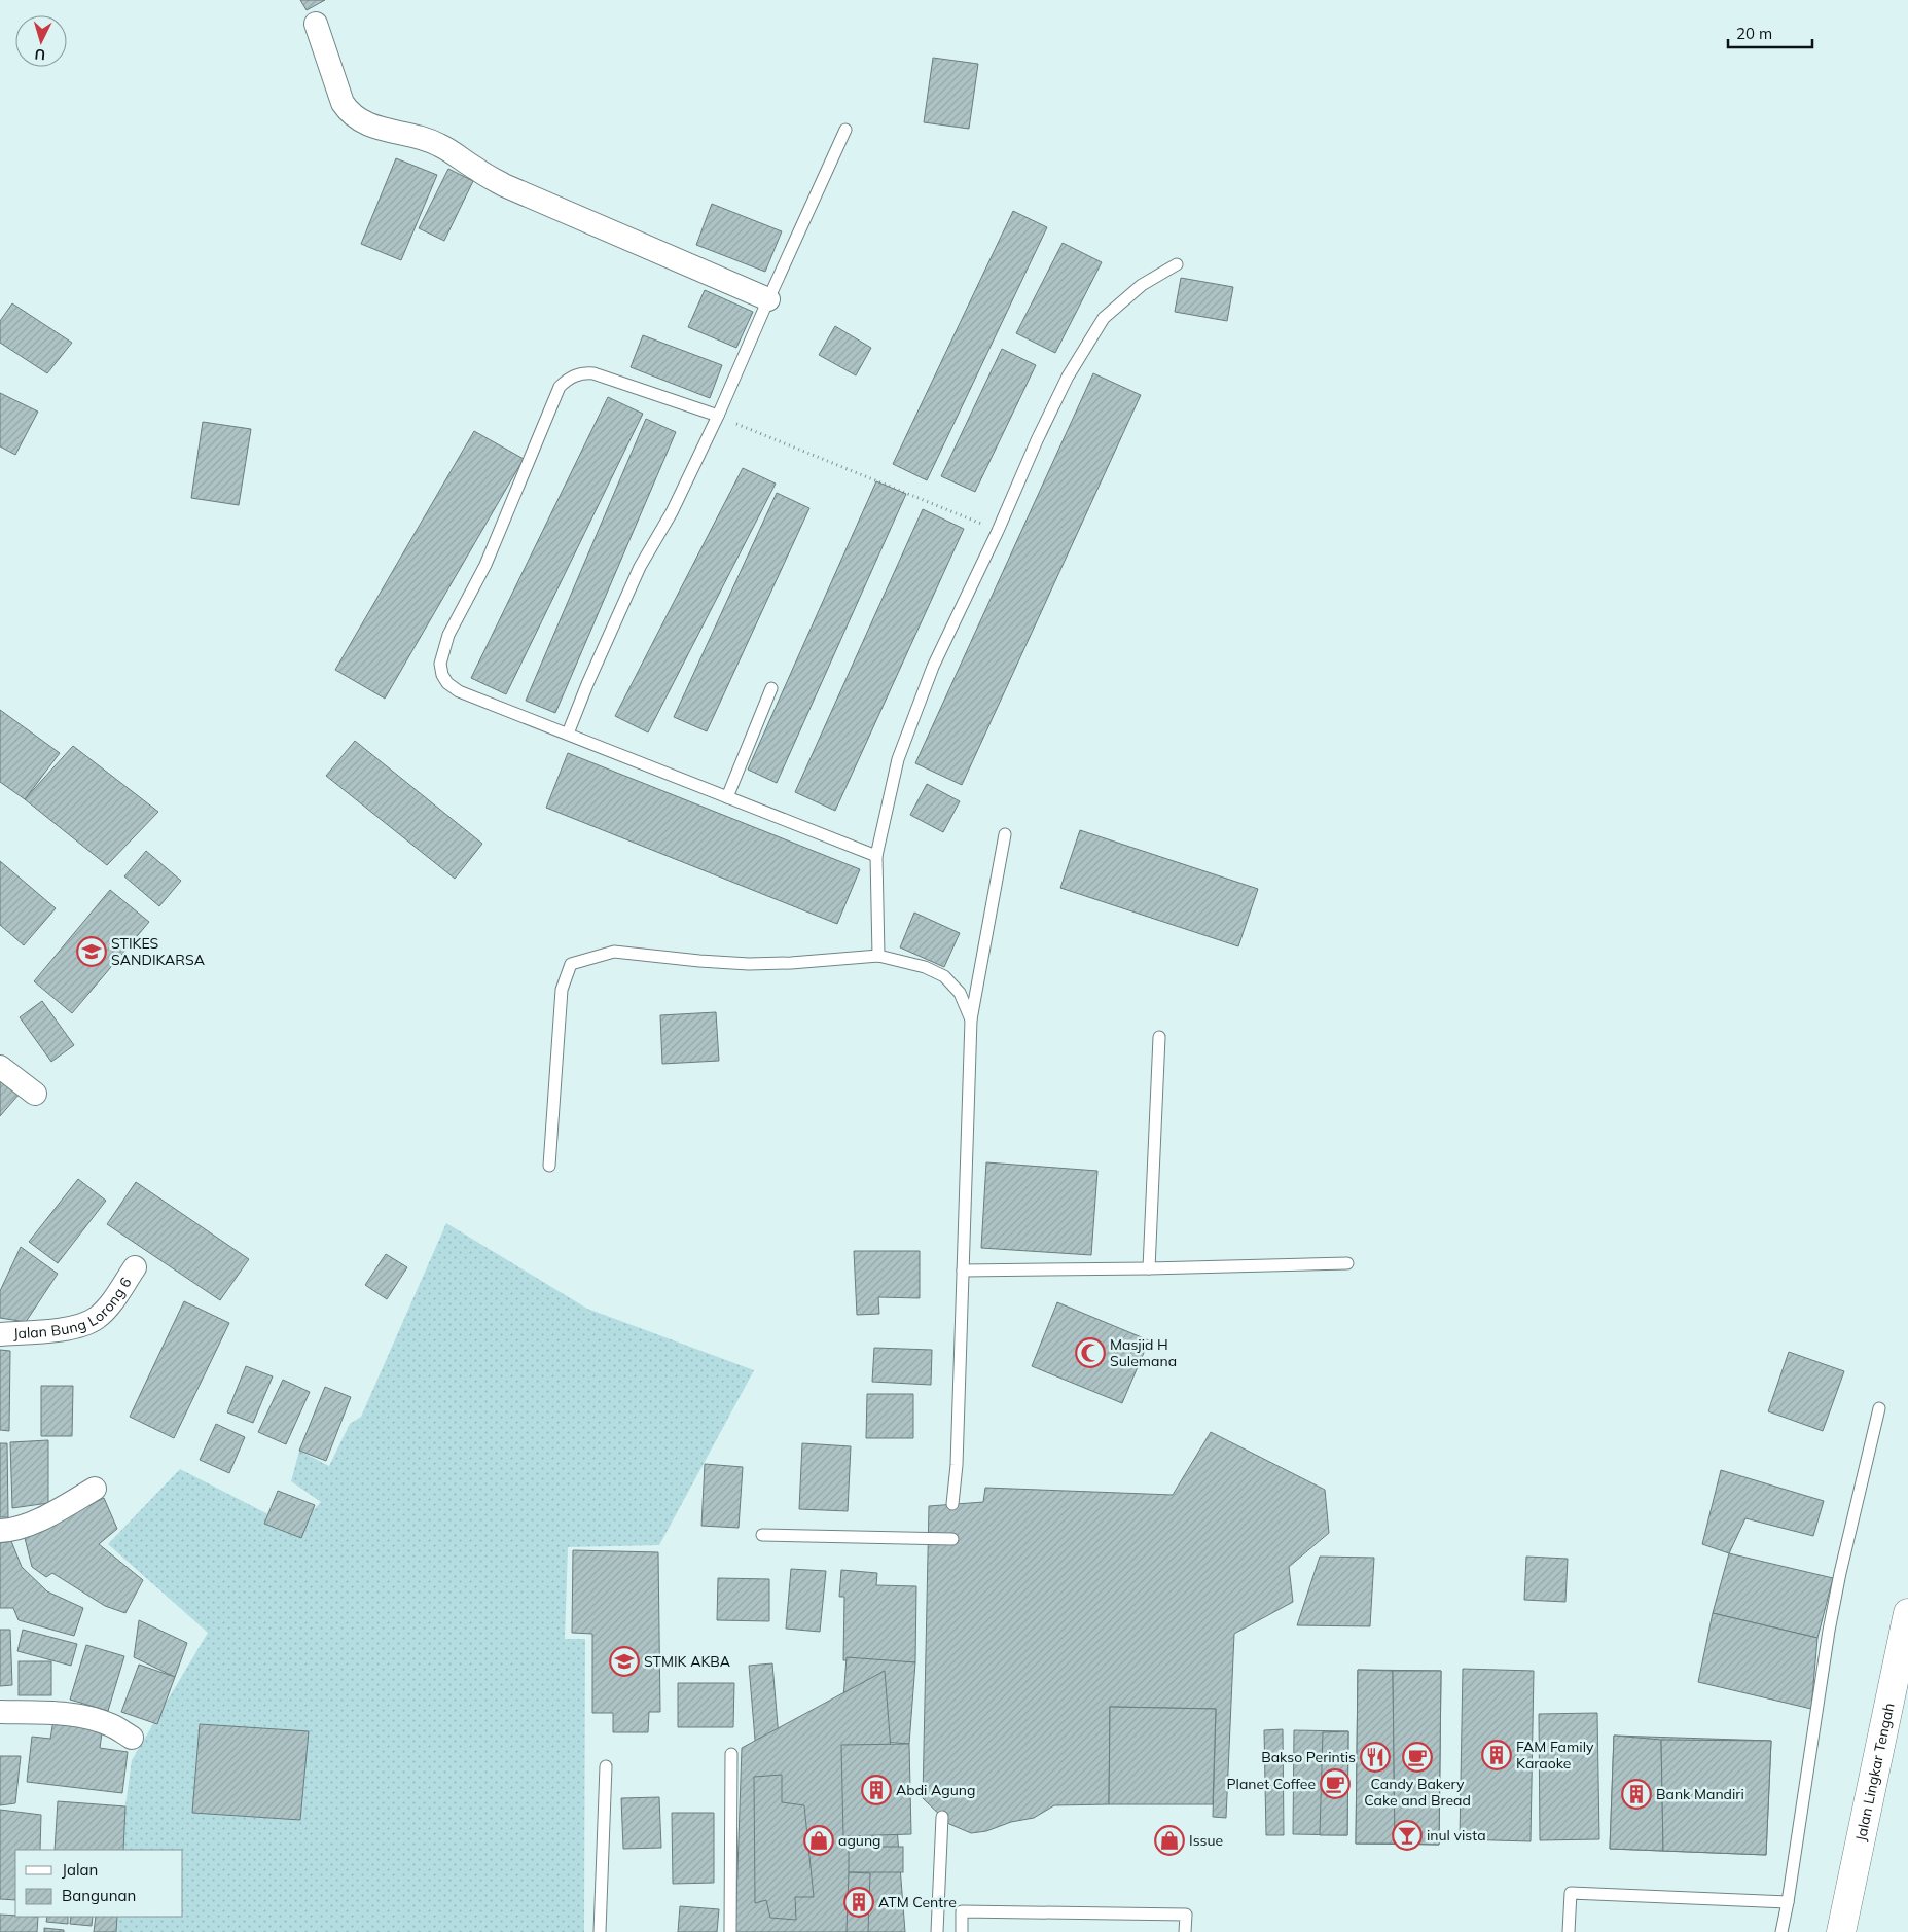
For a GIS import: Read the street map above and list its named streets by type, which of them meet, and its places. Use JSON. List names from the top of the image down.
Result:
{
  "streets": {
    "main road": ["Jalan Lingkar Tengah"],
    "street": ["Jalan Bung Lorong 6"]
  },
  "places": {
    "school or university": ["STIKES SANDIKARSA", "STMIK AKBA"],
    "mosque": ["Masjid H Sulemana"],
    "building": [
      "FAM Family Karaoke",
      "Abdi Agung",
      "Bank Mandiri",
      "ATM Centre"
    ],
    "restaurant": ["Bakso Perintis"],
    "cafe": ["Candy Bakery Cake and Bread", "Planet Coffee"],
    "bar": ["inul vista"],
    "shop": ["agung", "Issue"]
  },
  "legend": ["Jalan", "Bangunan"],
  "scale_bar": "20 m",
  "north": "bottom"
}
